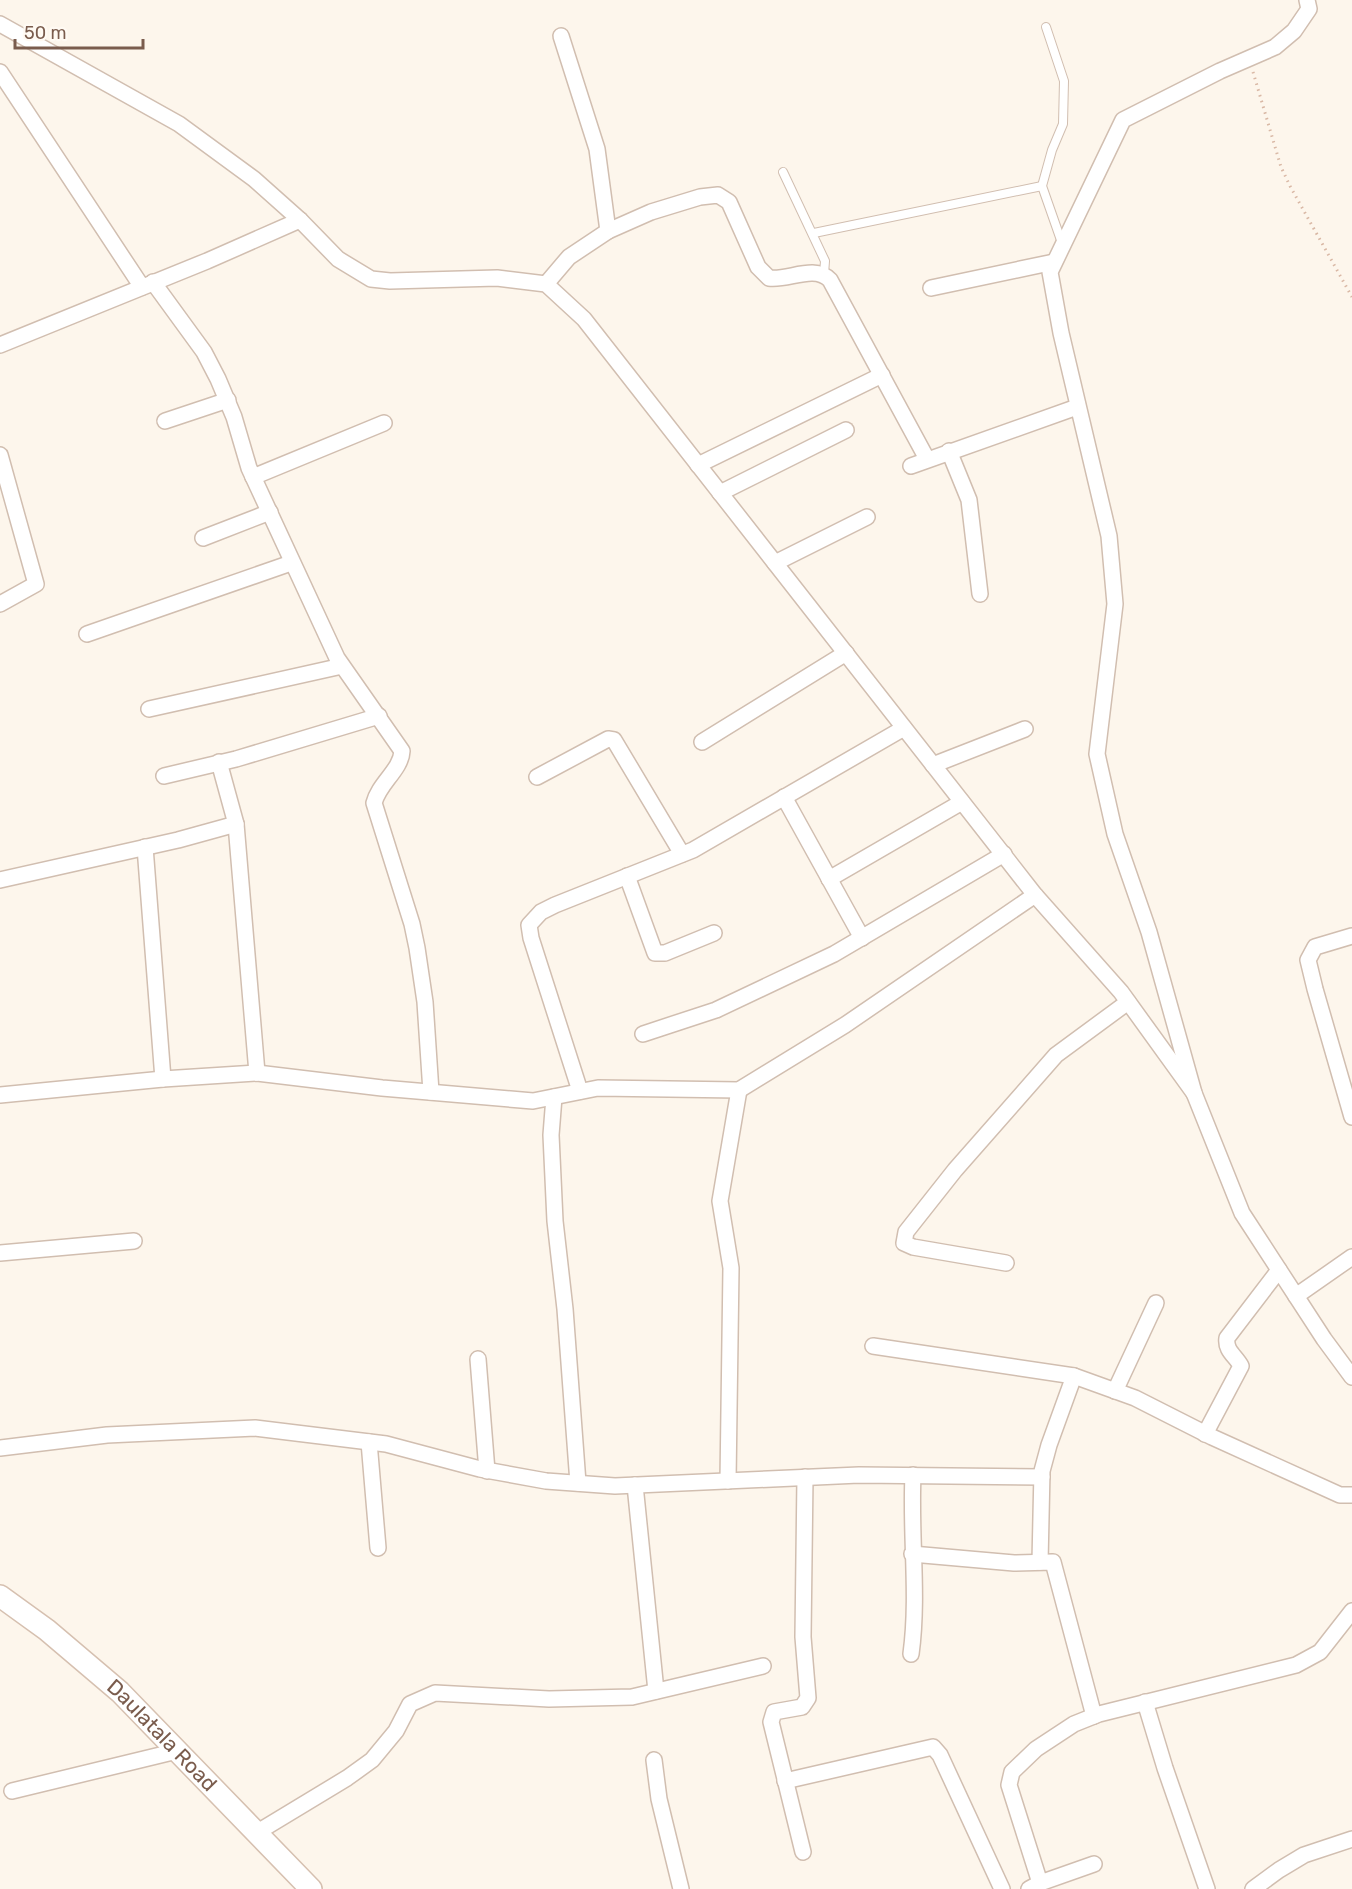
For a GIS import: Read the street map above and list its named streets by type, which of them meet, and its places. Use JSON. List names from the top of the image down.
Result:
{
  "streets": {
    "main road": ["Daulatala Road"]
  },
  "scale_bar": "50 m"
}
